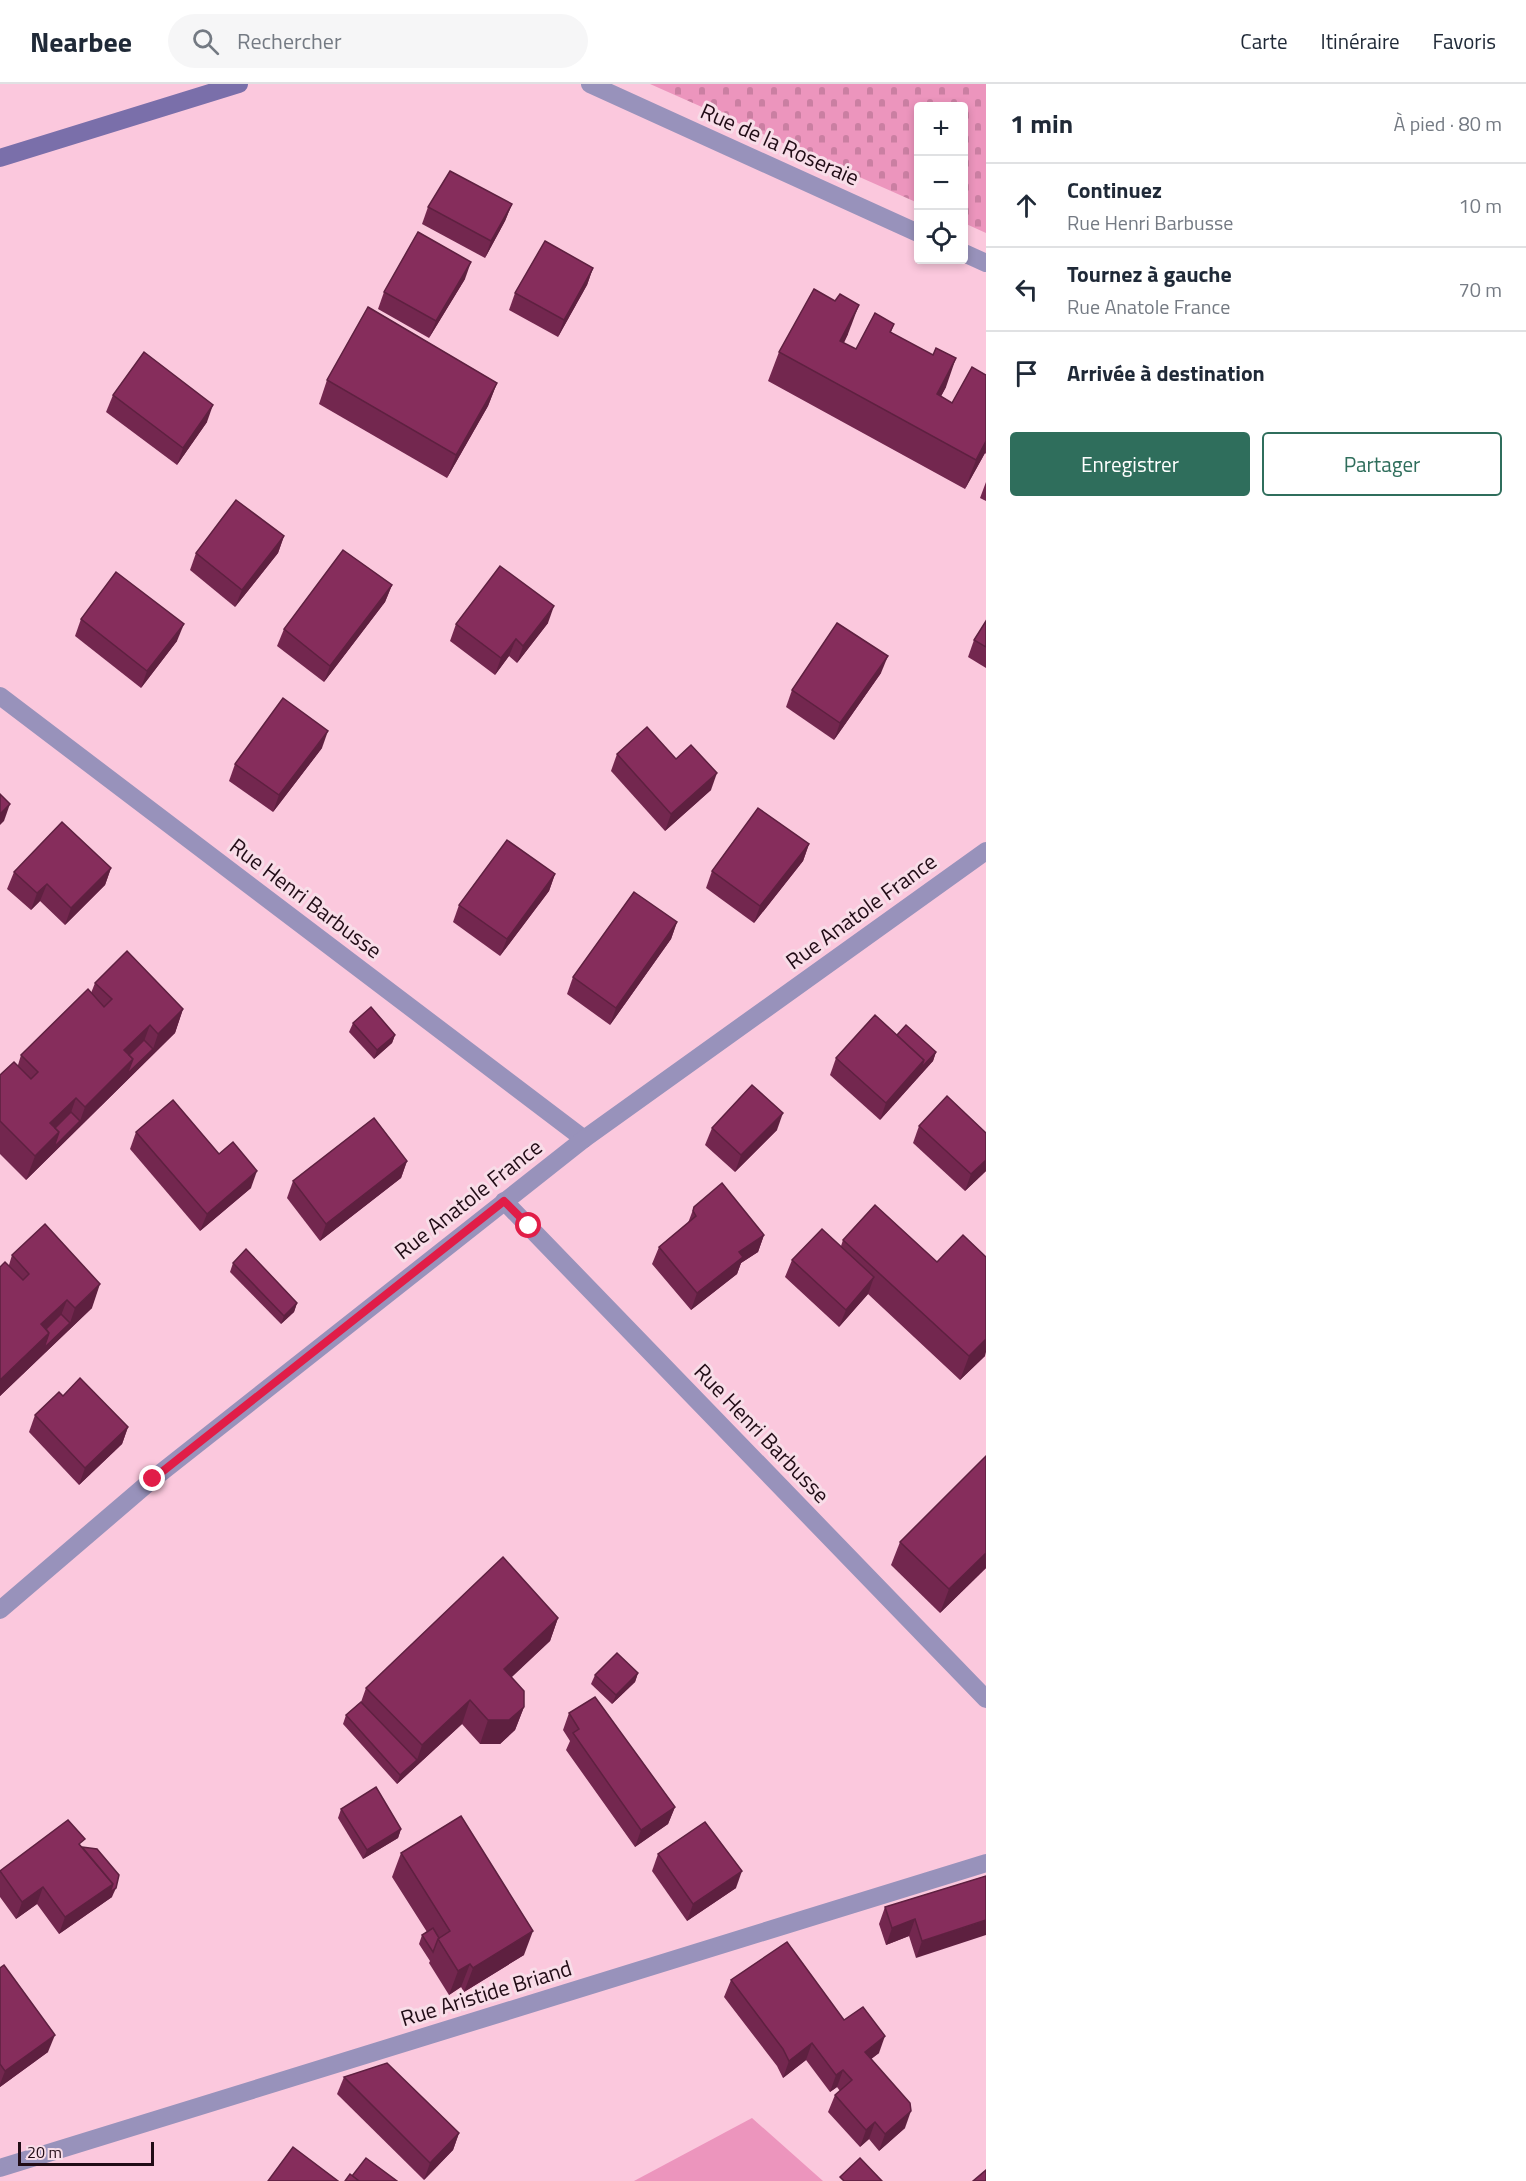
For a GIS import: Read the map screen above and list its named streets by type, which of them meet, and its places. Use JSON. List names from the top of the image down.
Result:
{
  "streets": {
    "street": [
      "Rue de la Roseraie",
      "Rue Henri Barbusse",
      "Rue Anatole France",
      "Rue Aristide Briand"
    ]
  },
  "crossings": [
    ["Rue Henri Barbusse", "Rue Anatole France"]
  ],
  "scale_bar": "20 m",
  "page": {
    "header": "Nearbee",
    "search": "Rechercher",
    "nav": ["Carte", "Itinéraire", "Favoris"],
    "heading": ["1 min", "À pied · 80 m"],
    "map_buttons": ["+", "−"],
    "list": [
      ["Continuez", "Rue Henri Barbusse", "10 m"],
      ["Tournez à gauche", "Rue Anatole France", "70 m"],
      "Arrivée à destination"
    ],
    "buttons": ["Enregistrer", "Partager"],
    "scale": "20 m"
  }
}
